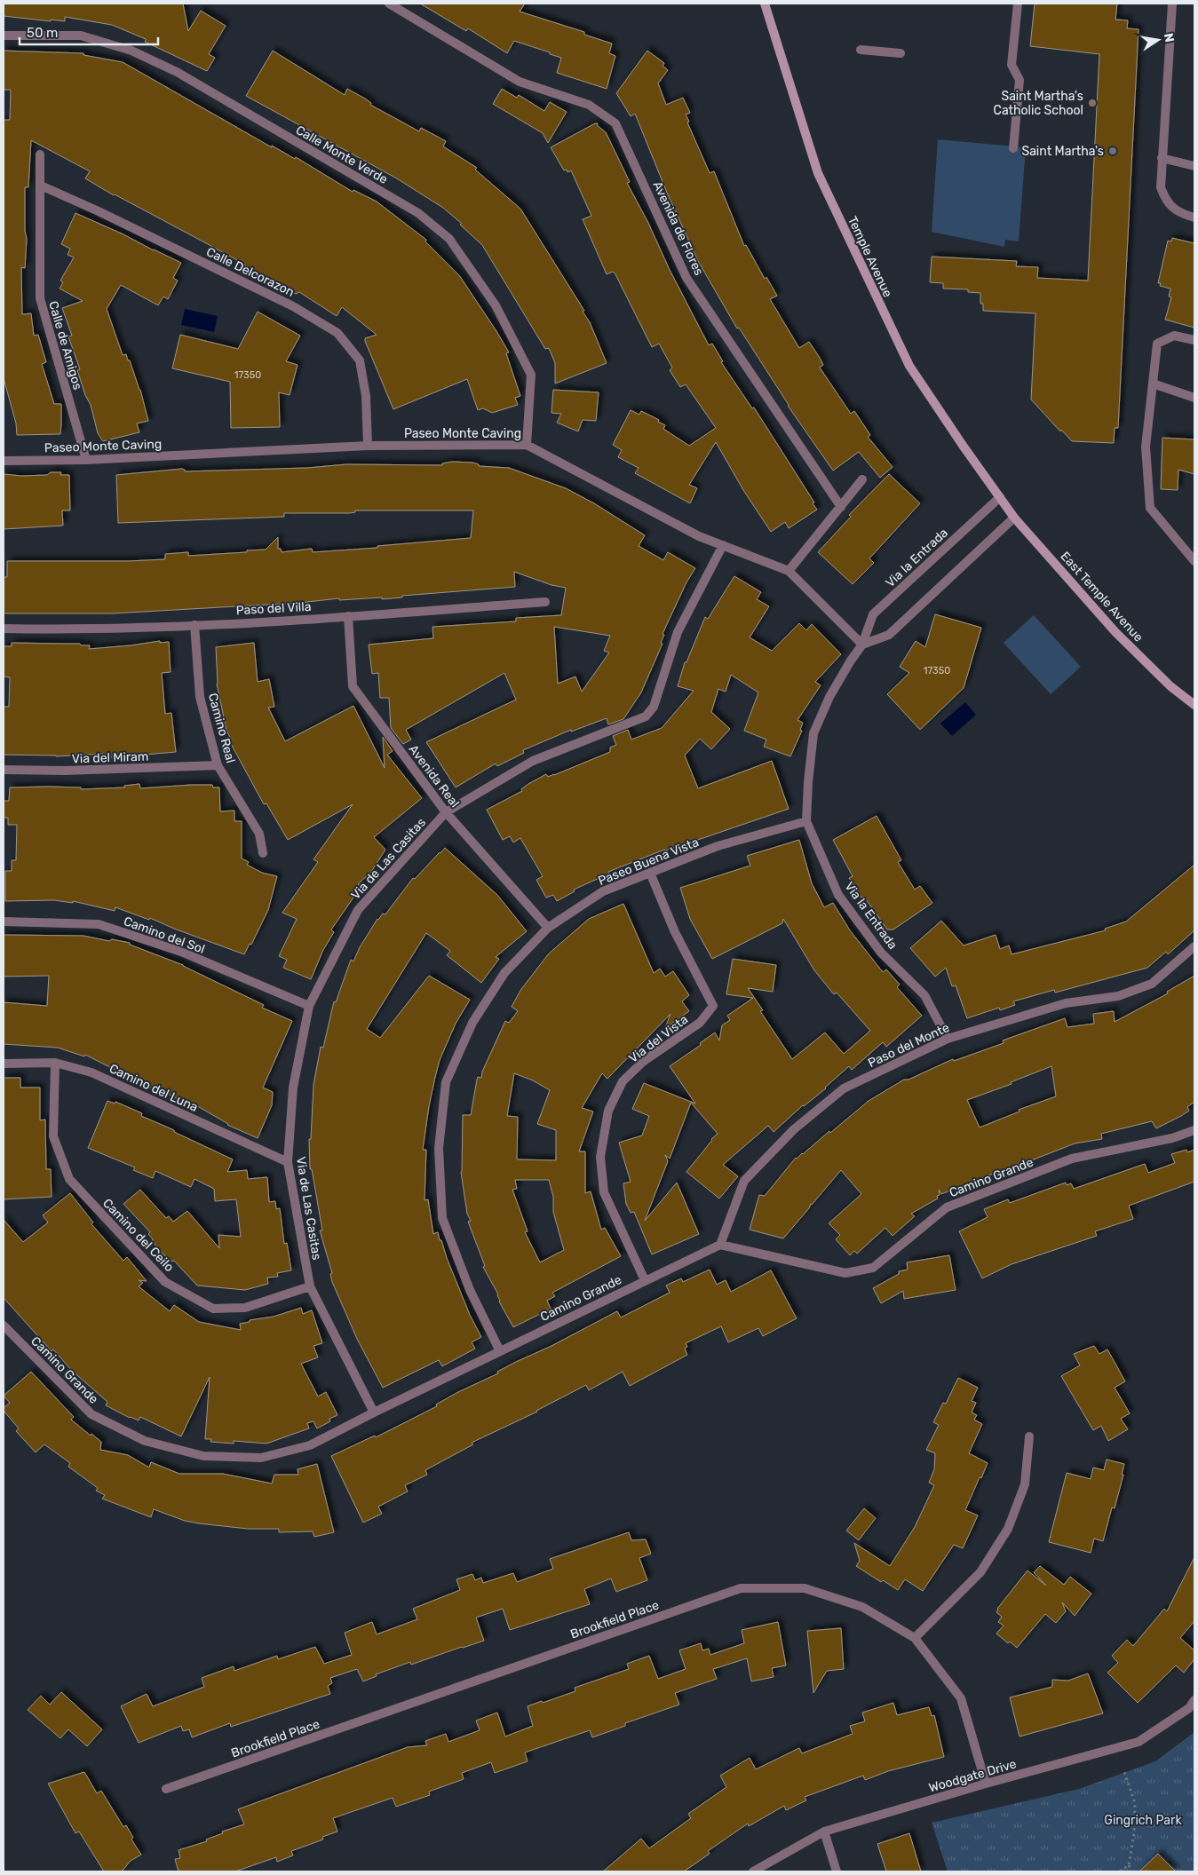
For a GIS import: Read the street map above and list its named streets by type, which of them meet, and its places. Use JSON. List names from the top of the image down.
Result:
{
  "streets": {
    "main road": ["Temple Avenue", "East Temple Avenue"],
    "street": [
      "Calle Monte Verde",
      "Avenida de Flores",
      "Calle Delcorazon",
      "Calle de Amigos",
      "Paseo Monte Caving",
      "Via la Entrada",
      "Paso del Villa",
      "Camino Real",
      "Via del Miram",
      "Avenida Real",
      "Via de Las Casitas",
      "Paseo Buena Vista",
      "Camino del Sol",
      "Via del Vista",
      "Paso del Monte",
      "Camino del Luna",
      "Camino Grande",
      "Camino del Ceilo",
      "Brookfield Place",
      "Woodgate Drive"
    ]
  },
  "crossings": [
    ["Calle Monte Verde", "Paseo Monte Caving"],
    ["Temple Avenue", "Via la Entrada"],
    ["Temple Avenue", "East Temple Avenue"],
    ["Calle Delcorazon", "Calle de Amigos"],
    ["Calle Delcorazon", "Paseo Monte Caving"],
    ["Calle de Amigos", "Paseo Monte Caving"],
    ["Paseo Monte Caving", "Via la Entrada"],
    ["Paseo Monte Caving", "Via de Las Casitas"],
    ["Via la Entrada", "East Temple Avenue"],
    ["Via la Entrada", "Paseo Buena Vista"],
    ["Via la Entrada", "Paso del Monte"],
    ["Paso del Villa", "Camino Real"],
    ["Paso del Villa", "Avenida Real"],
    ["Camino Real", "Via del Miram"],
    ["Avenida Real", "Via de Las Casitas"],
    ["Avenida Real", "Paseo Buena Vista"],
    ["Via de Las Casitas", "Camino del Sol"],
    ["Via de Las Casitas", "Camino del Luna"],
    ["Via de Las Casitas", "Camino Grande"],
    ["Via de Las Casitas", "Camino del Ceilo"],
    ["Paseo Buena Vista", "Via del Vista"],
    ["Paseo Buena Vista", "Camino Grande"],
    ["Via del Vista", "Camino Grande"],
    ["Paso del Monte", "Camino Grande"],
    ["Camino del Luna", "Camino del Ceilo"],
    ["Brookfield Place", "Woodgate Drive"]
  ],
  "parks": ["Gingrich Park"],
  "places": ["Saint Martha's Catholic School", "Saint Martha's"],
  "house_numbers": ["17350", "17350"],
  "scale_bar": "50 m",
  "north": "right"
}
